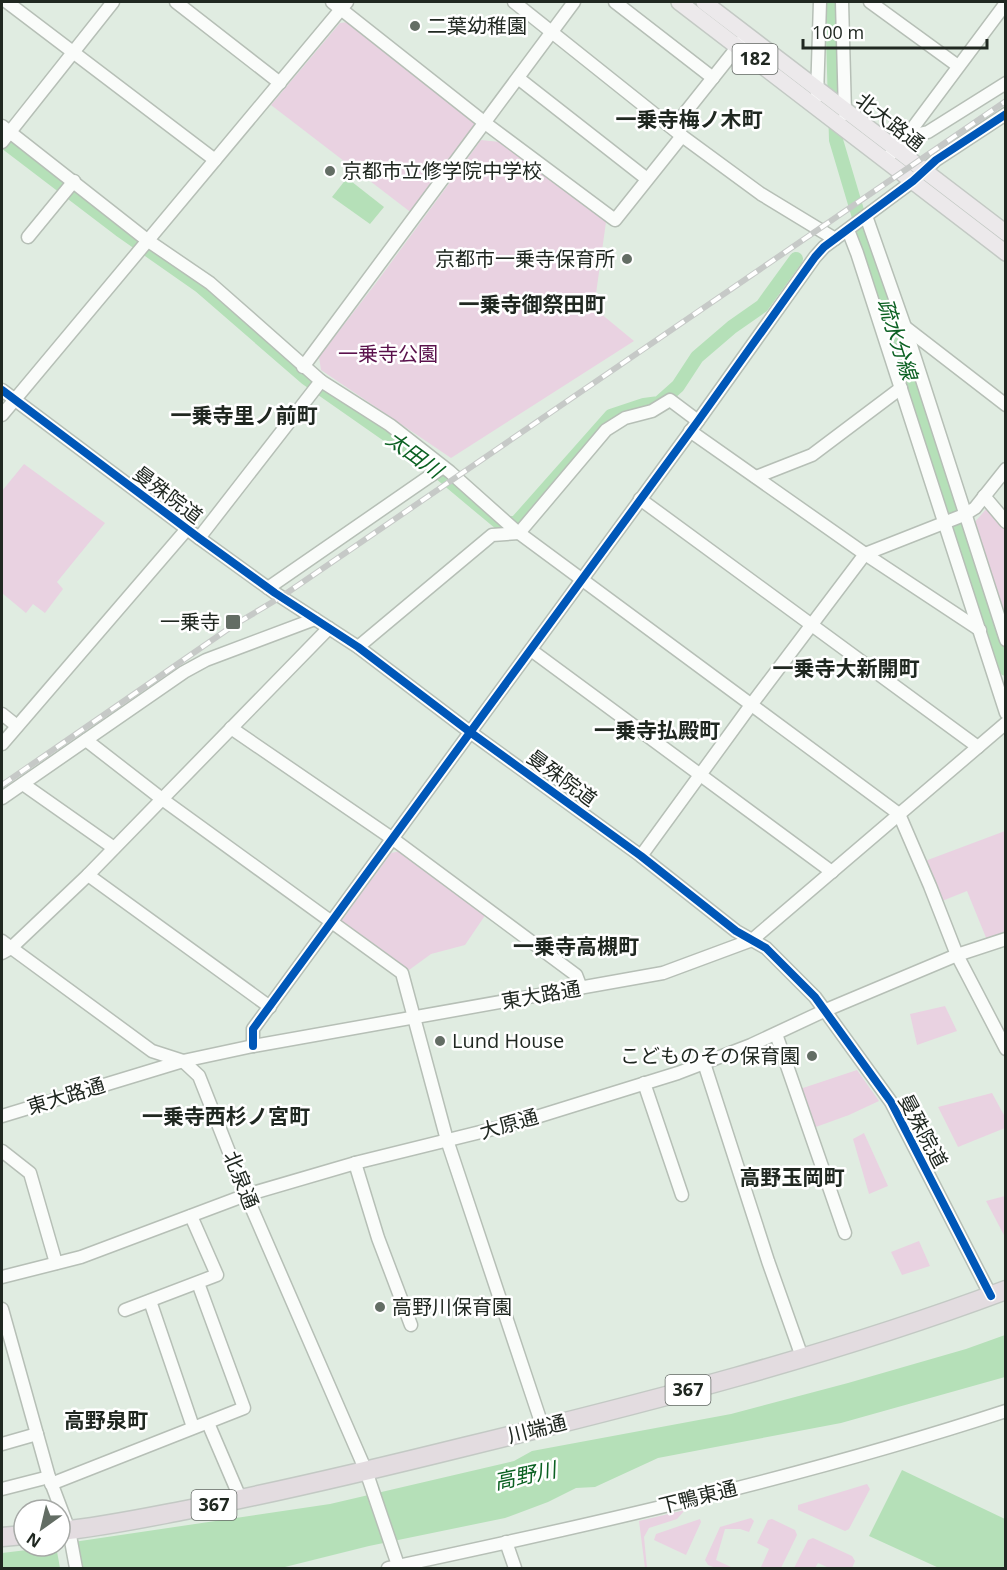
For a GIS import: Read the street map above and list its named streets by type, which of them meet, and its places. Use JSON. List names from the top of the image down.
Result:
{
  "streets": {
    "highway": ["367", "川端通"],
    "main road": ["182", "北大路通"],
    "street": [
      "曼殊院道",
      "東大路通",
      "大原通",
      "北泉通",
      "下鴨東通"
    ]
  },
  "crossings": [
    ["曼殊院道", "東大路通"],
    ["曼殊院道", "大原通"],
    ["曼殊院道", "川端通"],
    ["東大路通", "北泉通"],
    ["大原通", "北泉通"],
    ["北泉通", "川端通"],
    ["北泉通", "下鴨東通"]
  ],
  "districts": [
    "一乗寺梅ノ木町",
    "一乗寺御祭田町",
    "一乗寺里ノ前町",
    "一乗寺大新開町",
    "一乗寺払殿町",
    "一乗寺高槻町",
    "一乗寺西杉ノ宮町",
    "高野玉岡町",
    "高野泉町"
  ],
  "water": ["疏水分線", "太田川", "高野川"],
  "parks": ["一乗寺公園"],
  "places": {
    "other": [
      "二葉幼稚園",
      "京都市立修学院中学校",
      "京都市一乗寺保育所",
      "Lund House",
      "こどものその保育園",
      "高野川保育園"
    ],
    "transit": ["一乗寺"]
  },
  "scale_bar": "100 m",
  "north": "bottom left"
}
